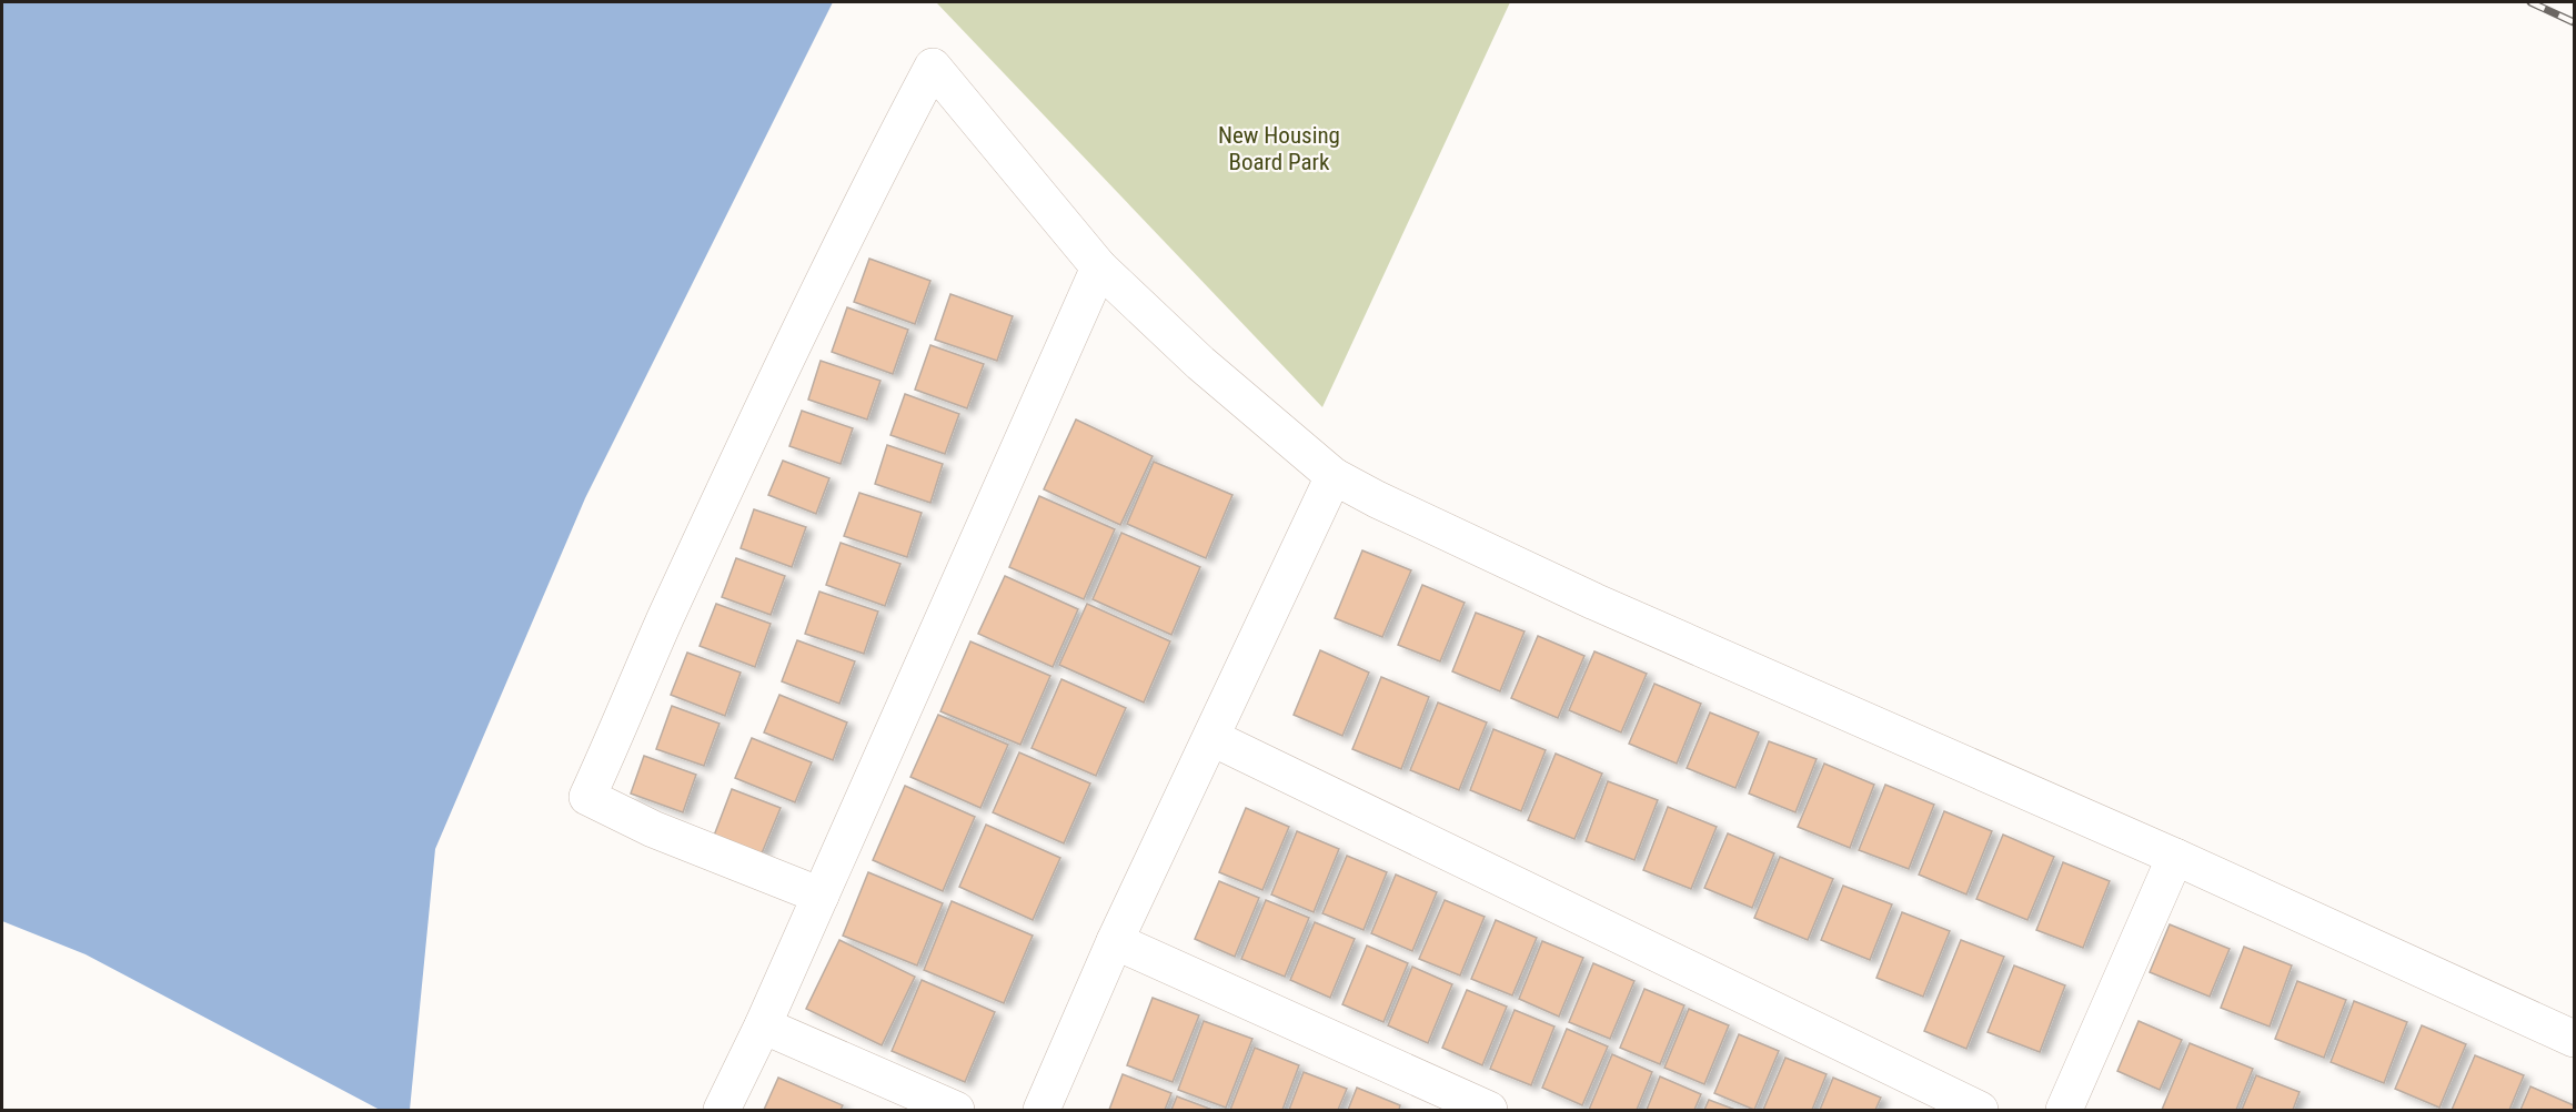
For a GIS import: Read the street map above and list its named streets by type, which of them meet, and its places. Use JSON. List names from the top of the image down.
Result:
{
  "parks": ["New Housing Board Park"]
}
